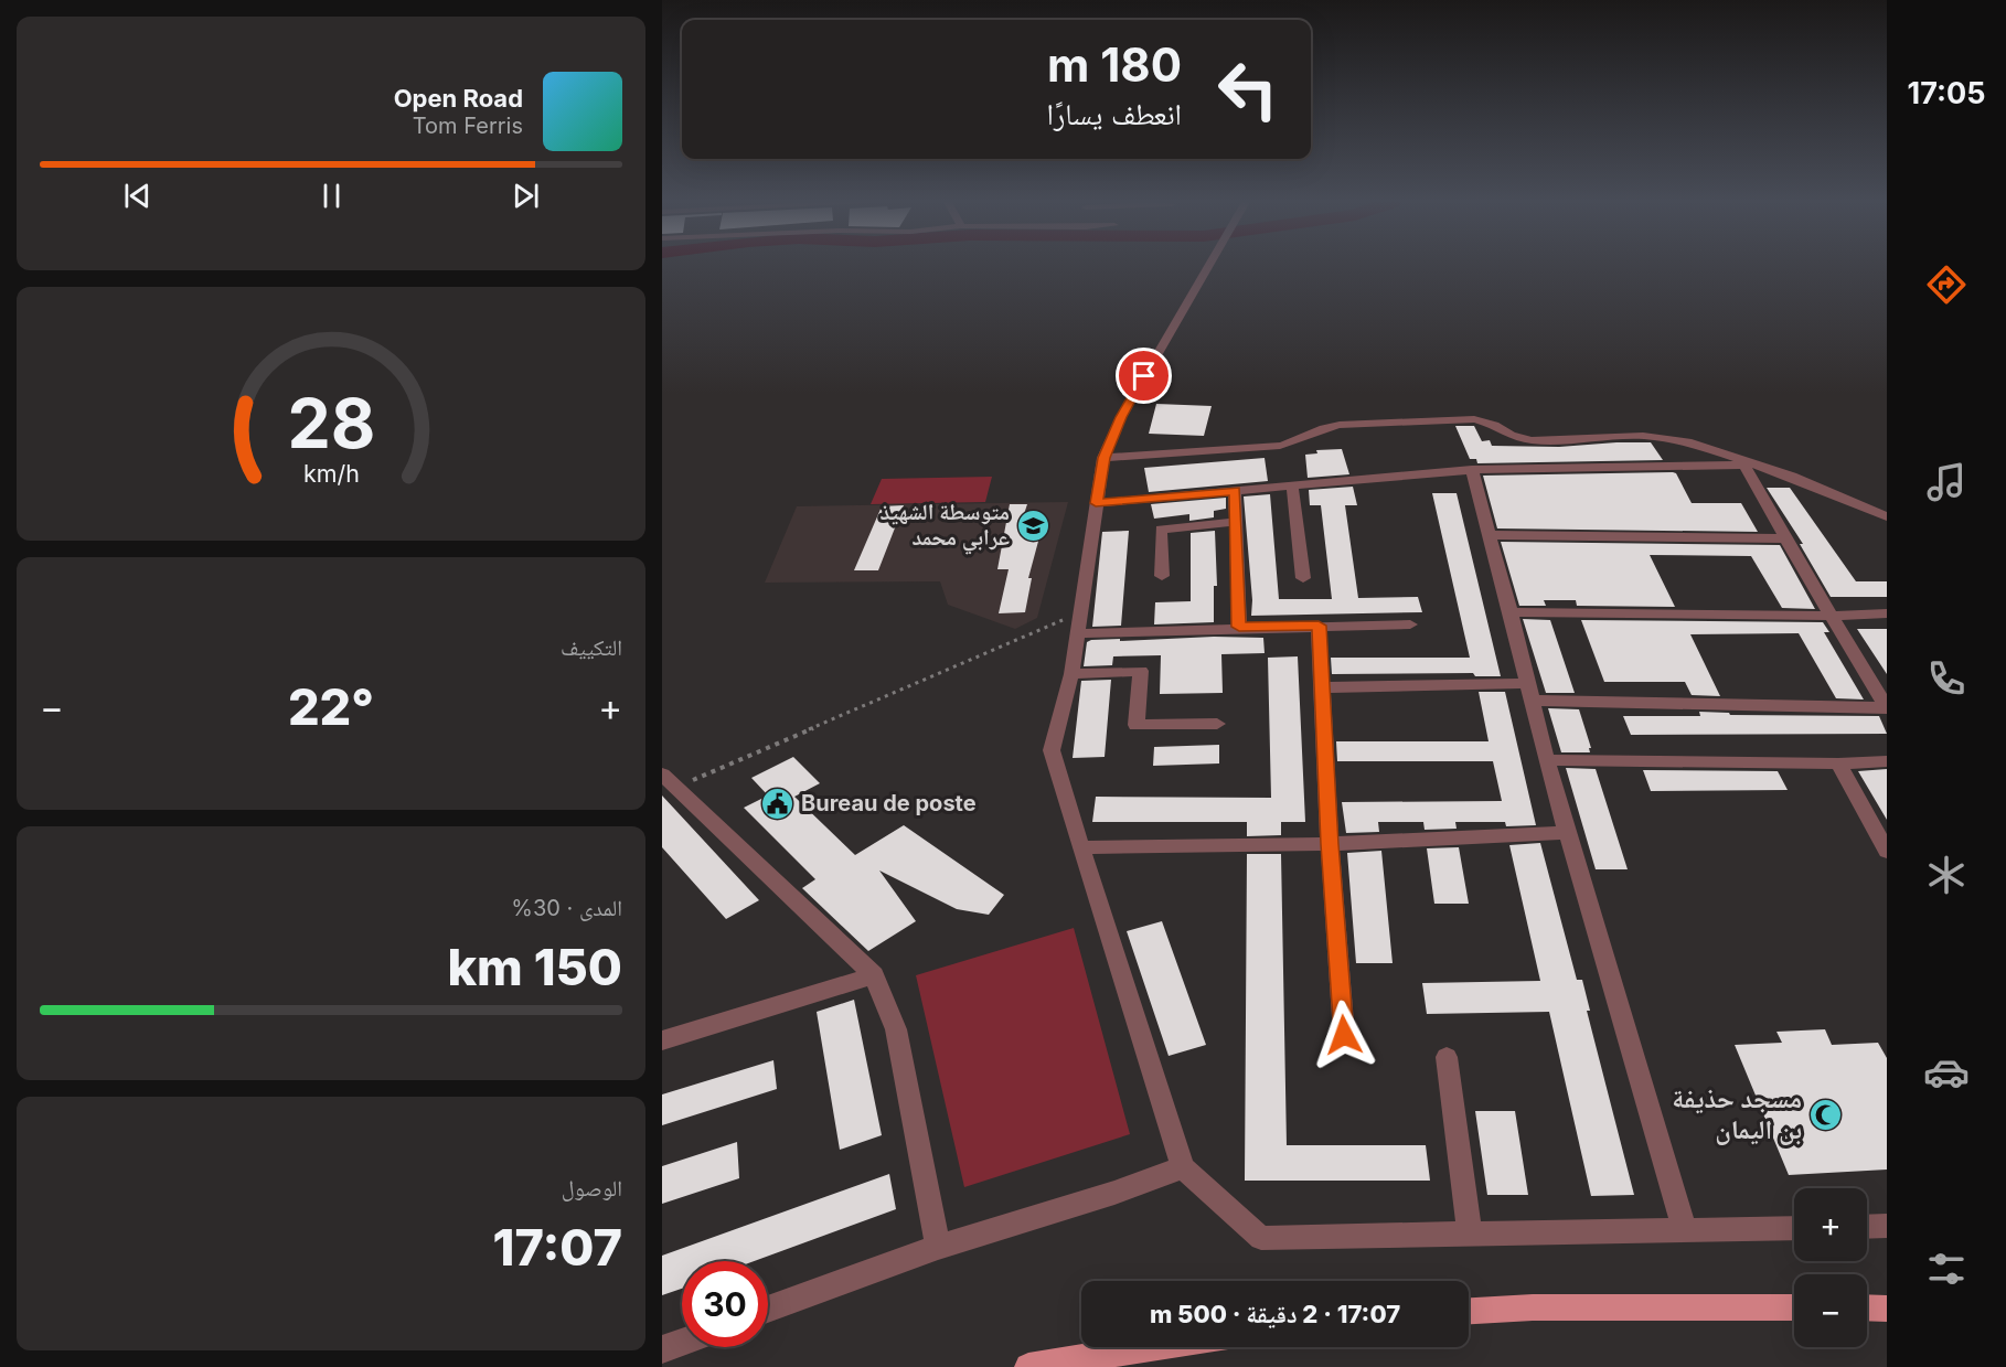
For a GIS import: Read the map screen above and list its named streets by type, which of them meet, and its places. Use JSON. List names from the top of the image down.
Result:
{
  "places": {
    "school or university": ["متوسطة الشهيذ عرابي محمد"],
    "public building": ["Bureau de poste"],
    "mosque": ["مسجد حذيفة بن اليمان"]
  },
  "page": {
    "tabs": "17:05",
    "turn": ["180 m", "انعطف يسارًا"],
    "song": ["Open Road", "Tom Ferris"],
    "tile": [
      "التكييف",
      ["المدى · 30%", "150 km"],
      ["الوصول", "17:07"]
    ],
    "heat": ["−", "22°", "+"],
    "map_buttons": ["+", "−"],
    "limit": "30",
    "trip": "17:07 · 2 دقيقة · 500 m",
    "gauge": ["28", "km/h"]
  }
}
